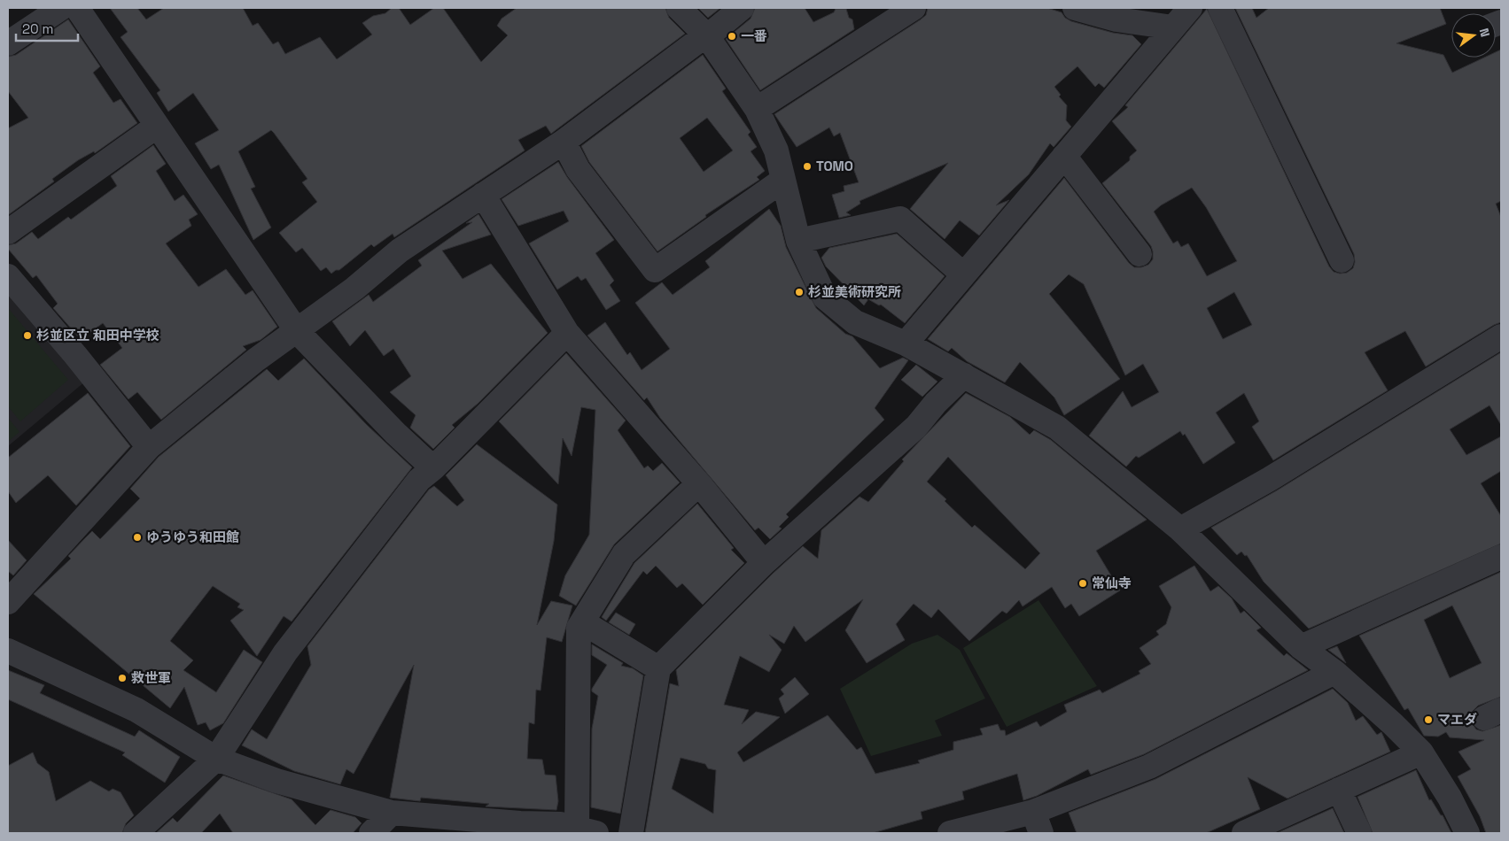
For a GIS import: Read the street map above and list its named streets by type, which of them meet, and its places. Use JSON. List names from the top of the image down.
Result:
{
  "places": [
    "一番",
    "TOMO",
    "杉並美術研究所",
    "杉並区立 和田中学校",
    "ゆうゆう和田館",
    "常仙寺",
    "救世軍",
    "マエダ"
  ],
  "scale_bar": "20 m",
  "north": "right"
}
